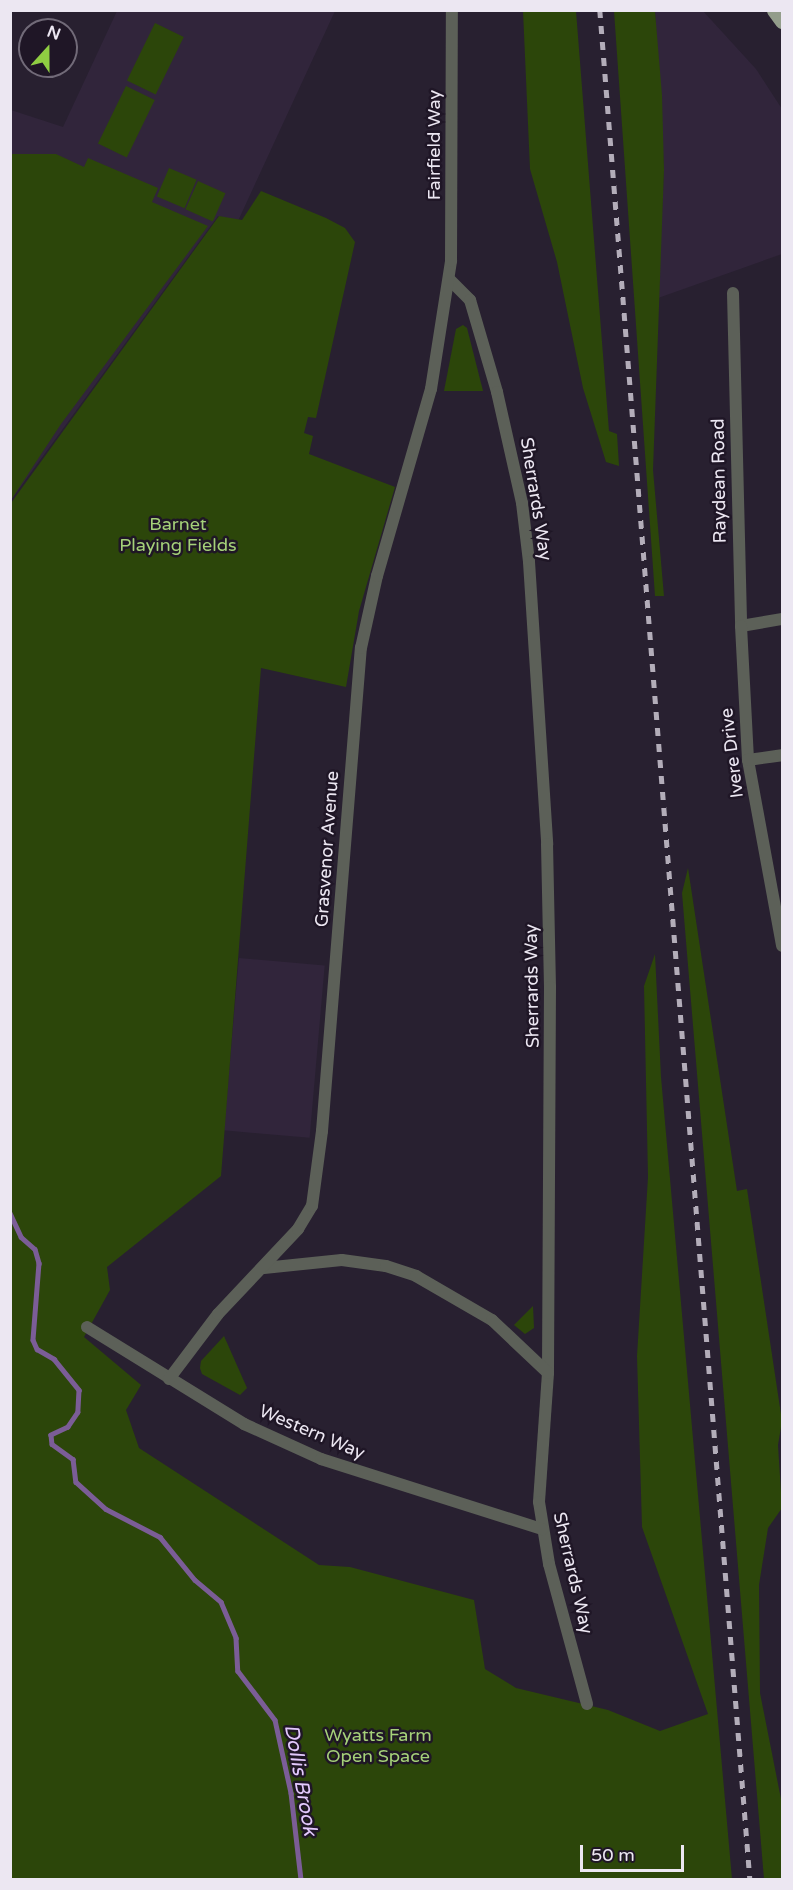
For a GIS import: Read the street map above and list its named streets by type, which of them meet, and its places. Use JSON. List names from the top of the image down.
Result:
{
  "streets": {
    "street": [
      "Fairfield Way",
      "Raydean Road",
      "Sherrards Way",
      "Ivere Drive",
      "Grasvenor Avenue",
      "Western Way"
    ]
  },
  "crossings": [
    ["Fairfield Way", "Sherrards Way"],
    ["Fairfield Way", "Grasvenor Avenue"],
    ["Raydean Road", "Ivere Drive"],
    ["Sherrards Way", "Grasvenor Avenue"],
    ["Sherrards Way", "Western Way"],
    ["Grasvenor Avenue", "Western Way"]
  ],
  "water": ["Dollis Brook"],
  "parks": ["Barnet Playing Fields", "Wyatts Farm Open Space"],
  "scale_bar": "50 m",
  "north": "top"
}
